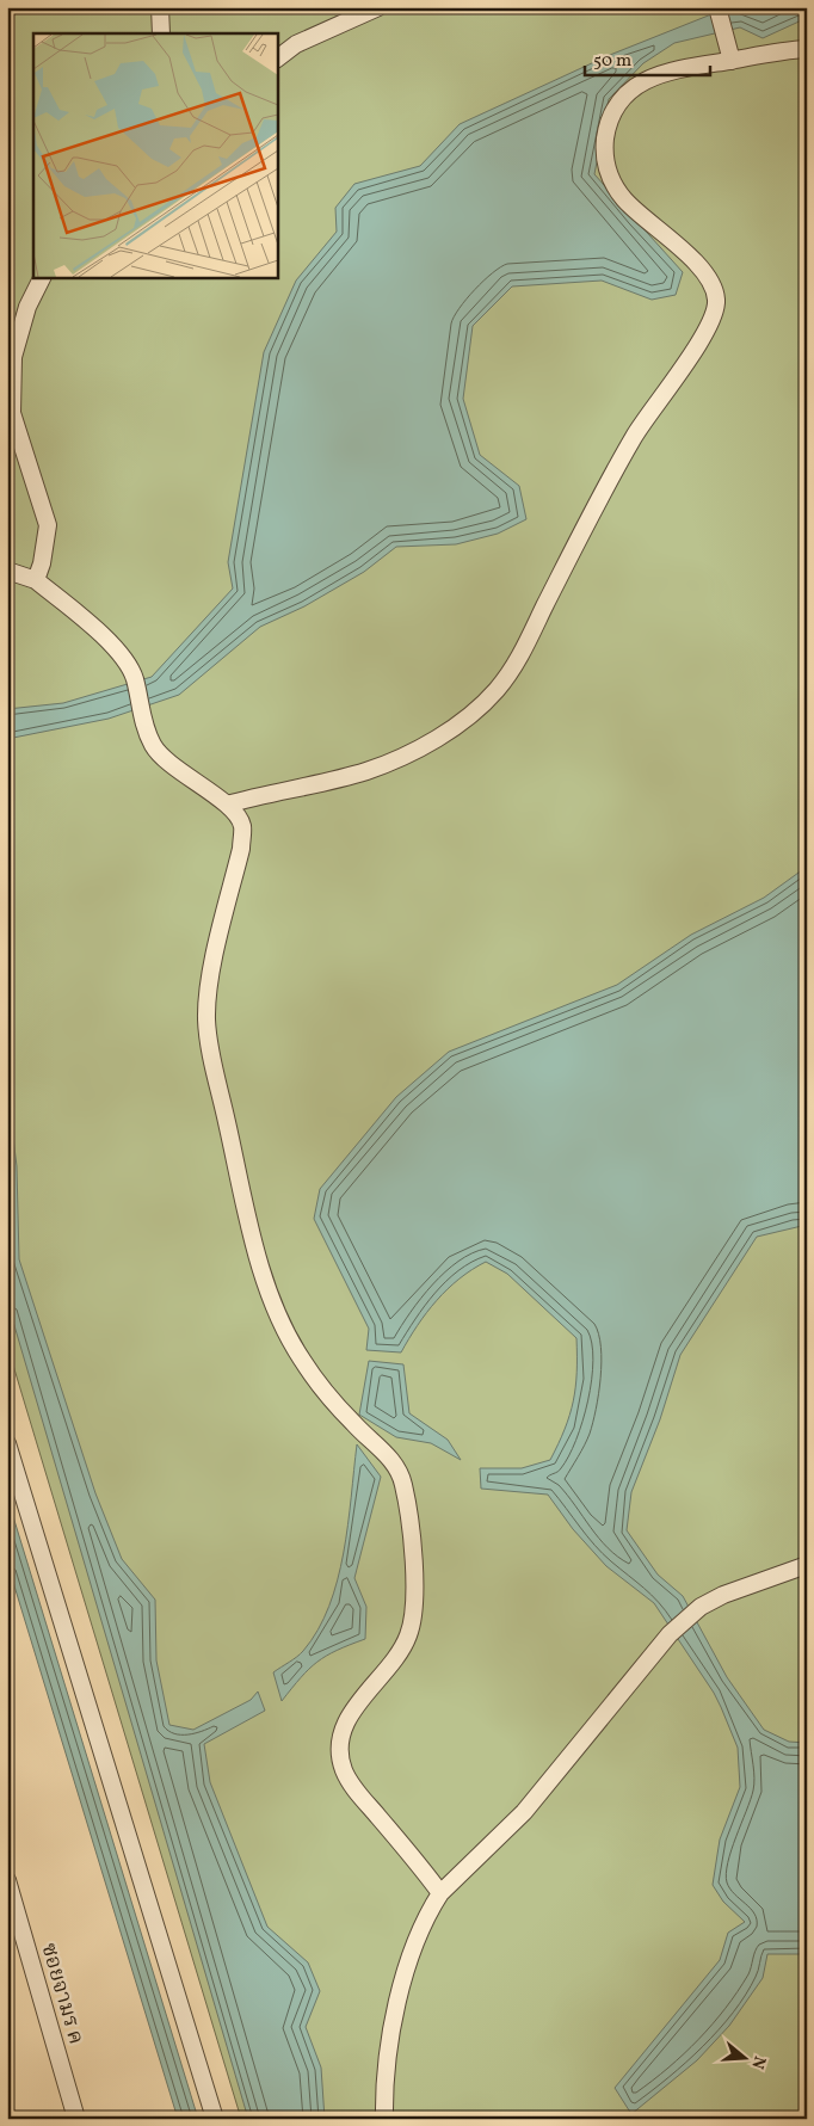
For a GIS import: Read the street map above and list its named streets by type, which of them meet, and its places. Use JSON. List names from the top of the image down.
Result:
{
  "streets": {
    "street": ["ซอยจามร ค"]
  },
  "scale_bar": "50 m",
  "north": "right"
}
